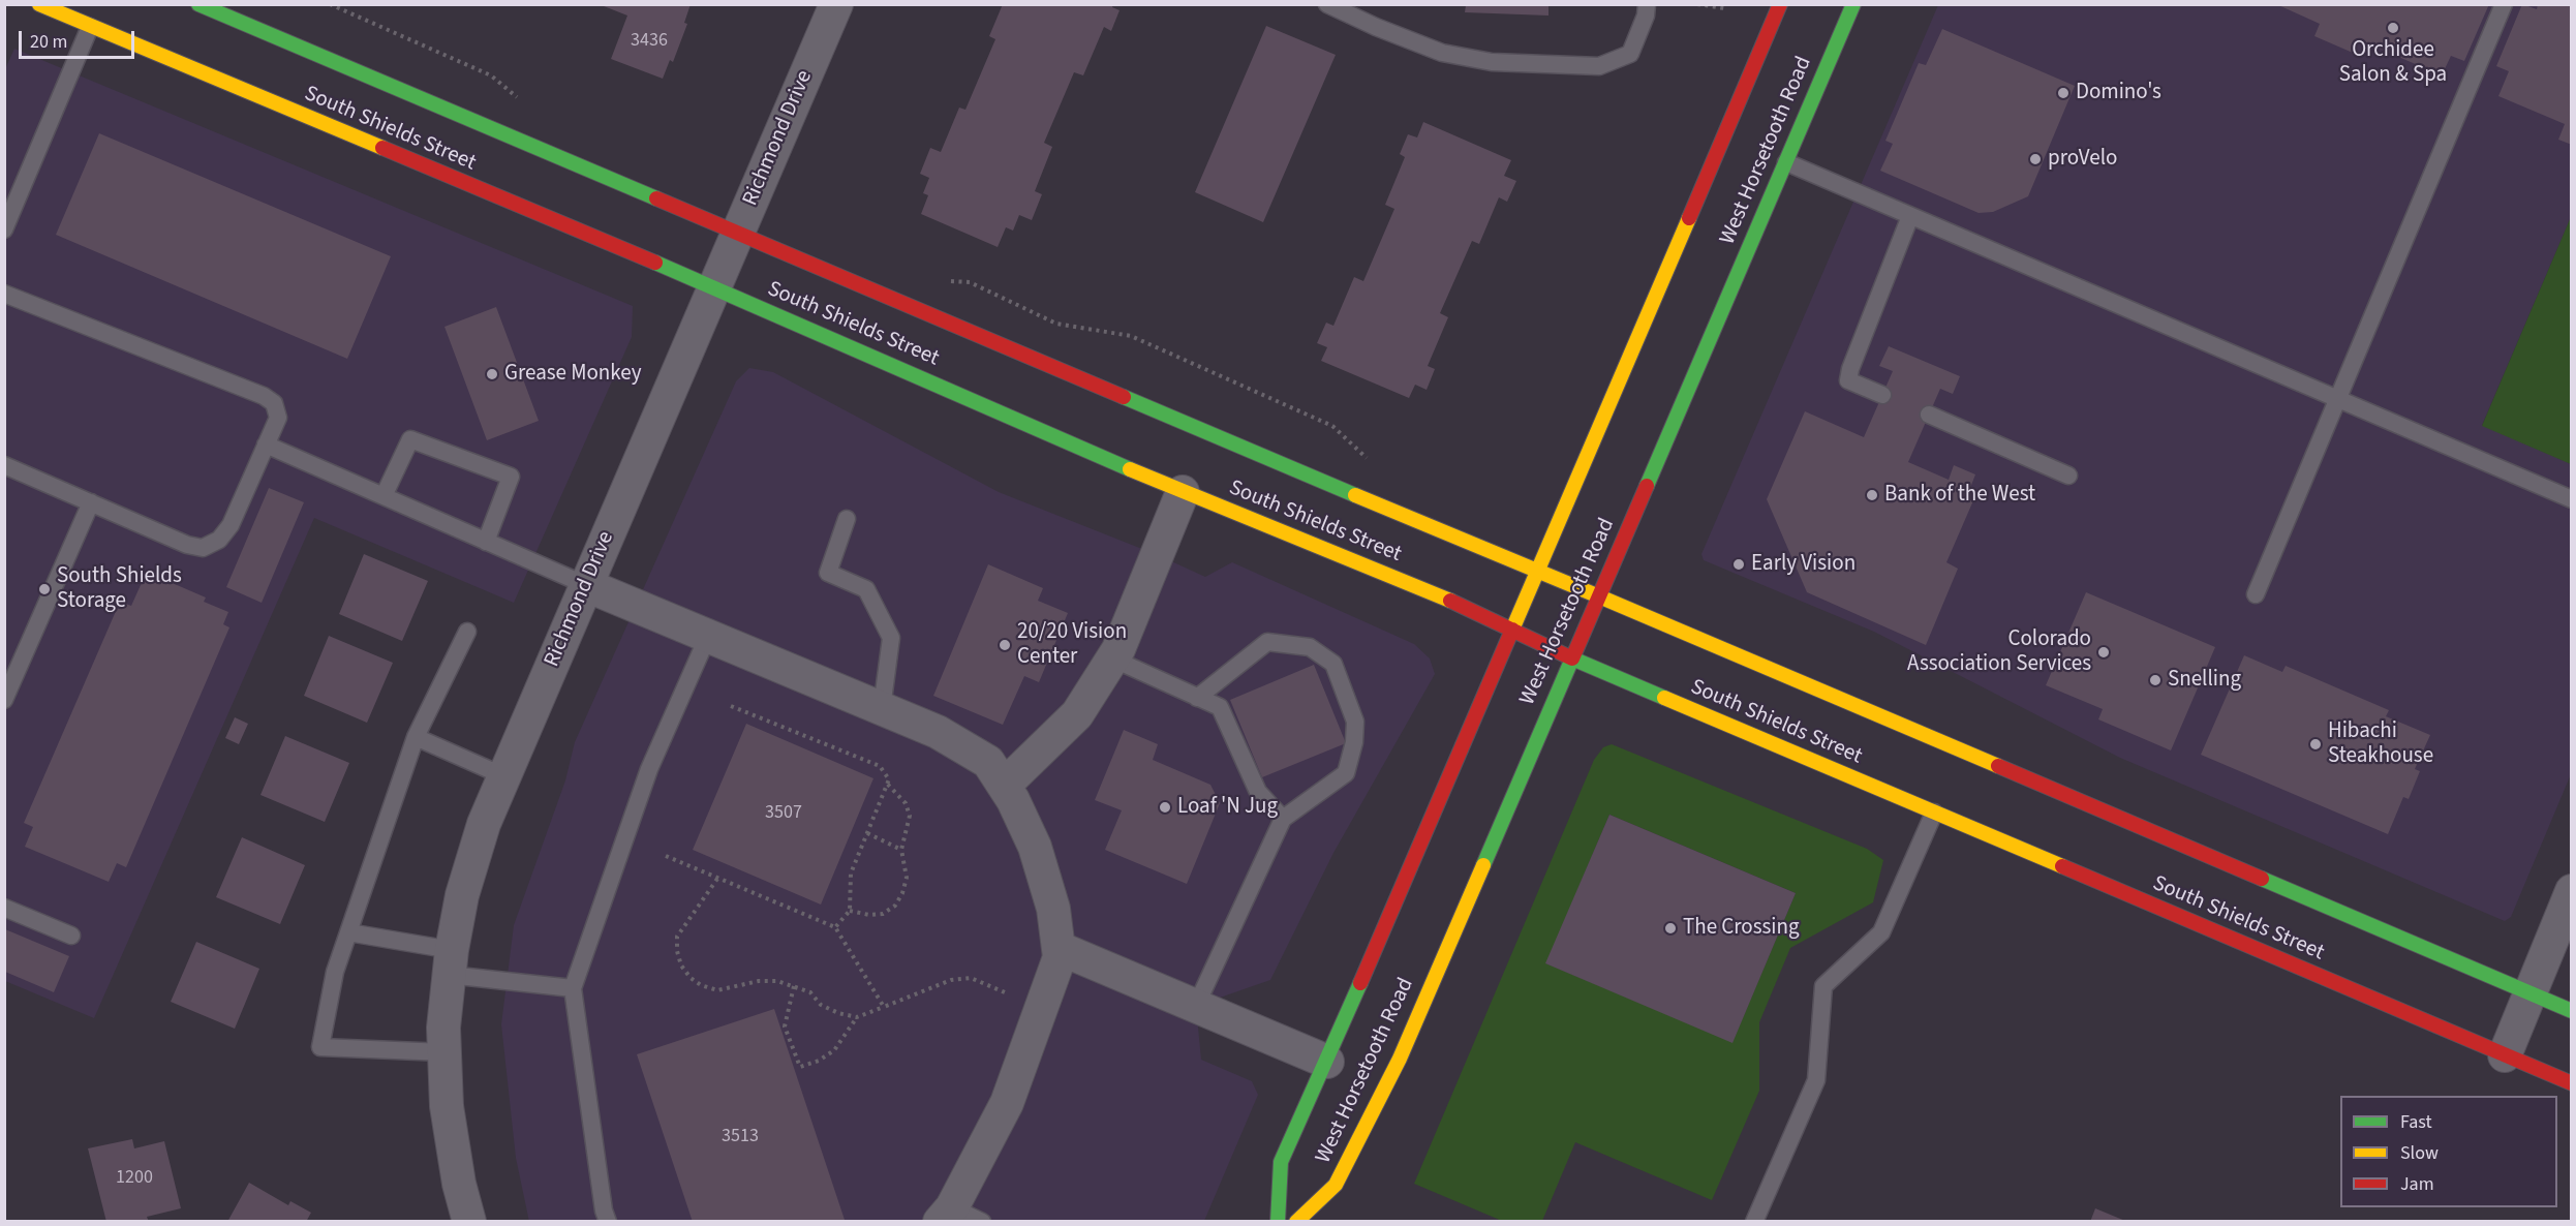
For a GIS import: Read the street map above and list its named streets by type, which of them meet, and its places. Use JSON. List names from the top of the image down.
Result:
{
  "streets": {
    "main road": ["South Shields Street", "West Horsetooth Road"],
    "street": ["Richmond Drive"]
  },
  "crossings": [
    ["South Shields Street", "Richmond Drive"],
    ["South Shields Street", "West Horsetooth Road"]
  ],
  "places": [
    "Orchidee Salon & Spa",
    "Domino's",
    "proVelo",
    "Grease Monkey",
    "Bank of the West",
    "Early Vision",
    "South Shields Storage",
    "20/20 Vision Center",
    "Colorado Association Services",
    "Snelling",
    "Hibachi Steakhouse",
    "Loaf 'N Jug",
    "The Crossing"
  ],
  "house_numbers": [
    "3436",
    "3507",
    "3513",
    "1200"
  ],
  "legend": ["Fast", "Slow", "Jam"],
  "scale_bar": "20 m"
}
